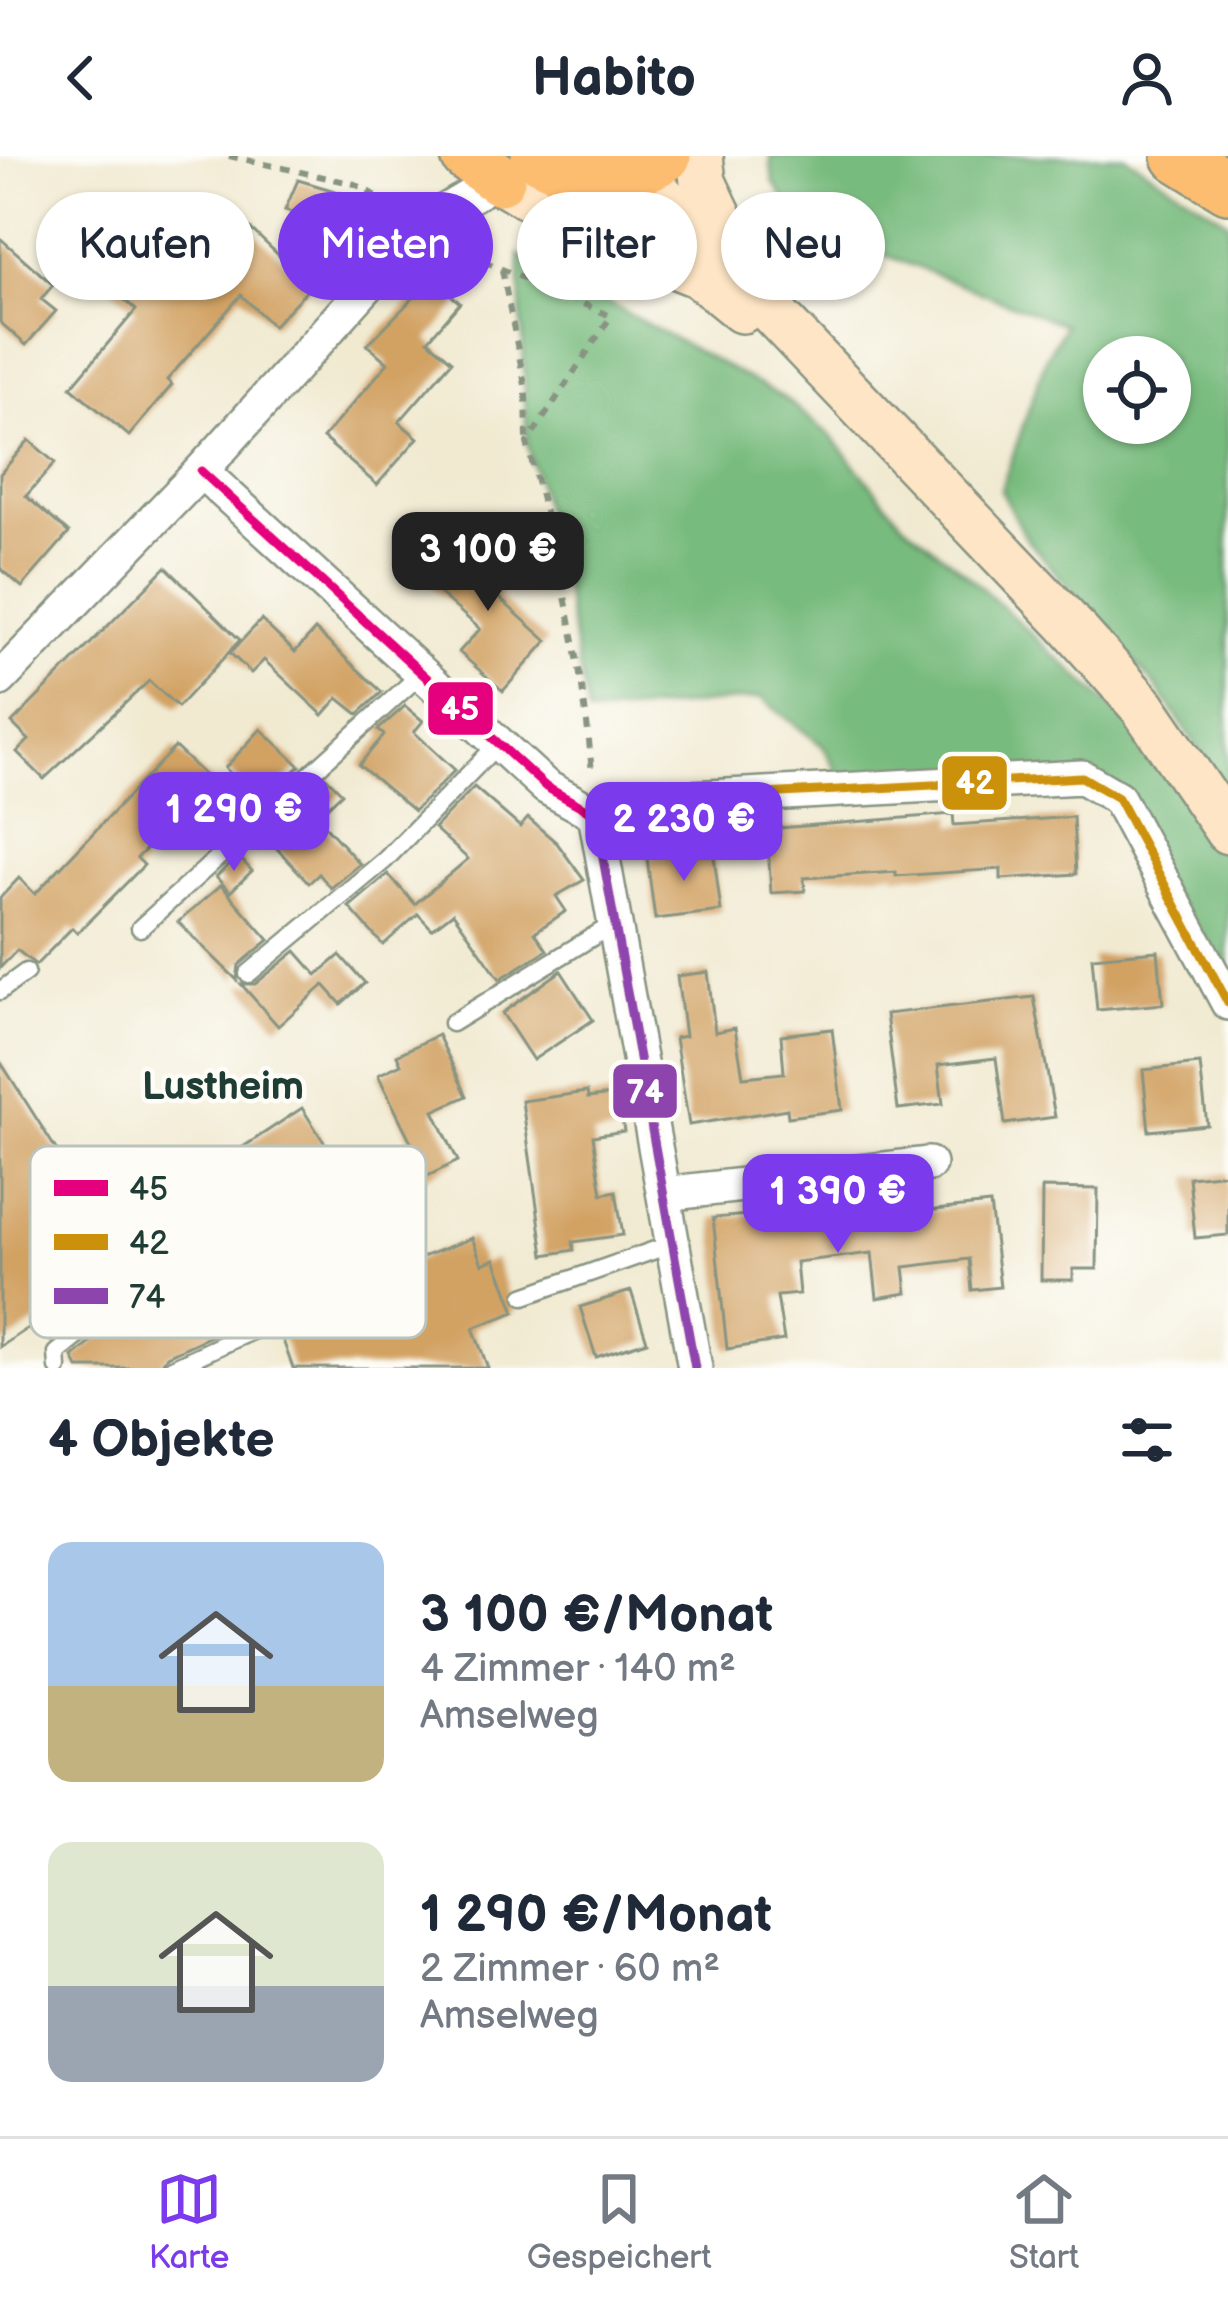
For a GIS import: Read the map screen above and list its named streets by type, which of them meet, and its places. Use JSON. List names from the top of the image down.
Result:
{
  "districts": ["Lustheim"],
  "lines": ["transit line 45", "transit line 42", "transit line 74"],
  "legend": ["45", "42", "74"],
  "page": {
    "header": "Habito",
    "chip": [
      "Kaufen",
      "Mieten",
      "Filter",
      "Neu"
    ],
    "price": [
      "3 100 €",
      "1 290 €",
      "2 230 €",
      "1 390 €"
    ],
    "heading": "4 Objekte",
    "list": [
      {
        "name": "3 100 €/Monat",
        "note": "4 Zimmer · 140 m² · Amselweg"
      },
      {
        "name": "1 290 €/Monat",
        "note": "2 Zimmer · 60 m² · Amselweg"
      }
    ],
    "tabs": ["Karte", "Gespeichert", "Start"]
  }
}
